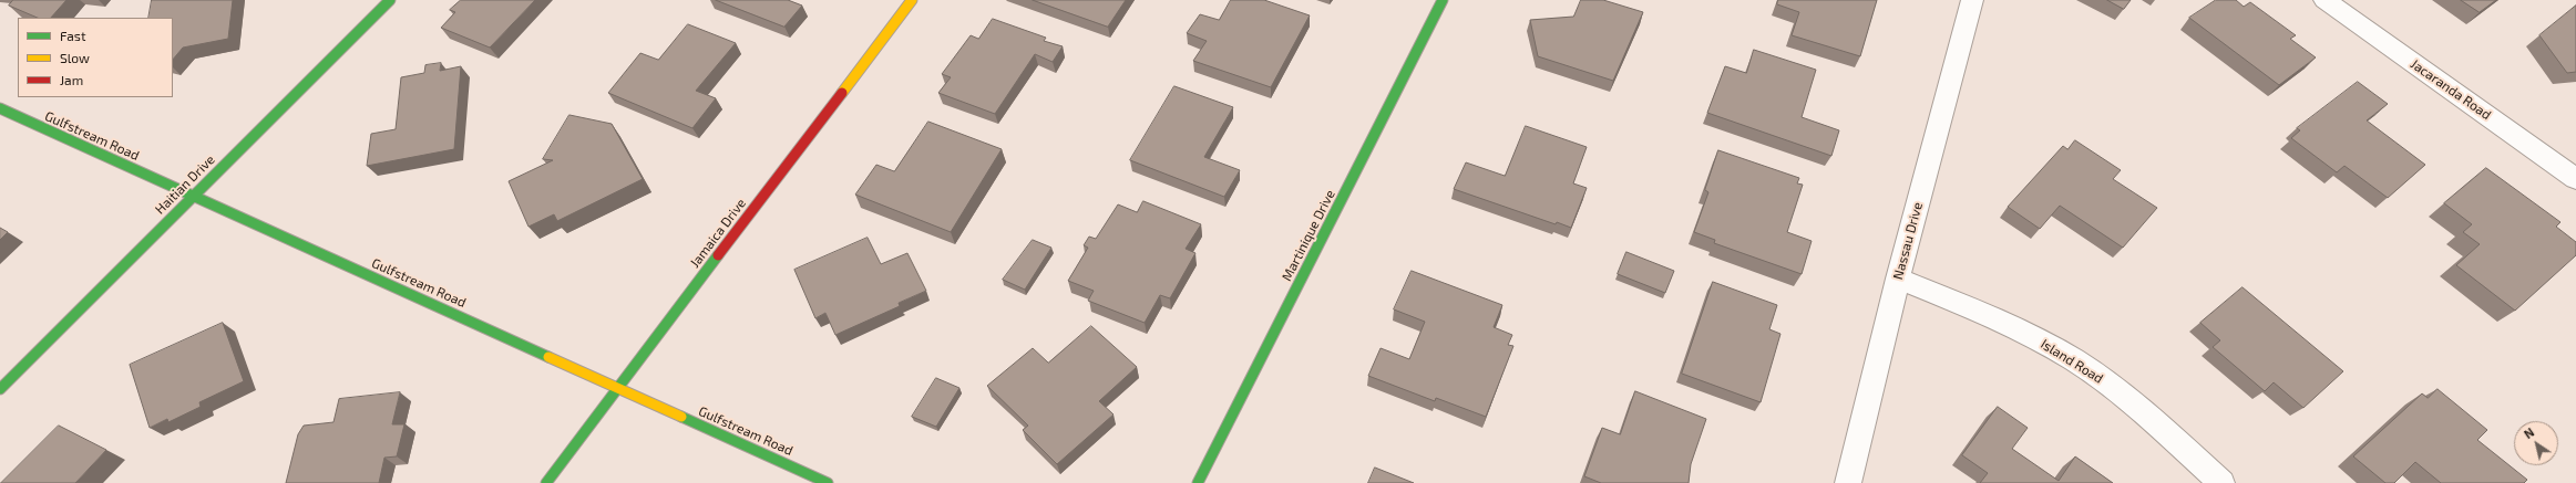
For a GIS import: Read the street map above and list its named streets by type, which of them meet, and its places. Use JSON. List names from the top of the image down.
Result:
{
  "streets": {
    "street": [
      "Jacaranda Road",
      "Gulfstream Road",
      "Haitian Drive",
      "Jamaica Drive",
      "Martinique Drive",
      "Nassau Drive",
      "Island Road"
    ]
  },
  "crossings": [
    ["Gulfstream Road", "Haitian Drive"],
    ["Gulfstream Road", "Jamaica Drive"],
    ["Nassau Drive", "Island Road"]
  ],
  "legend": ["Fast", "Slow", "Jam"],
  "north": "top left"
}
